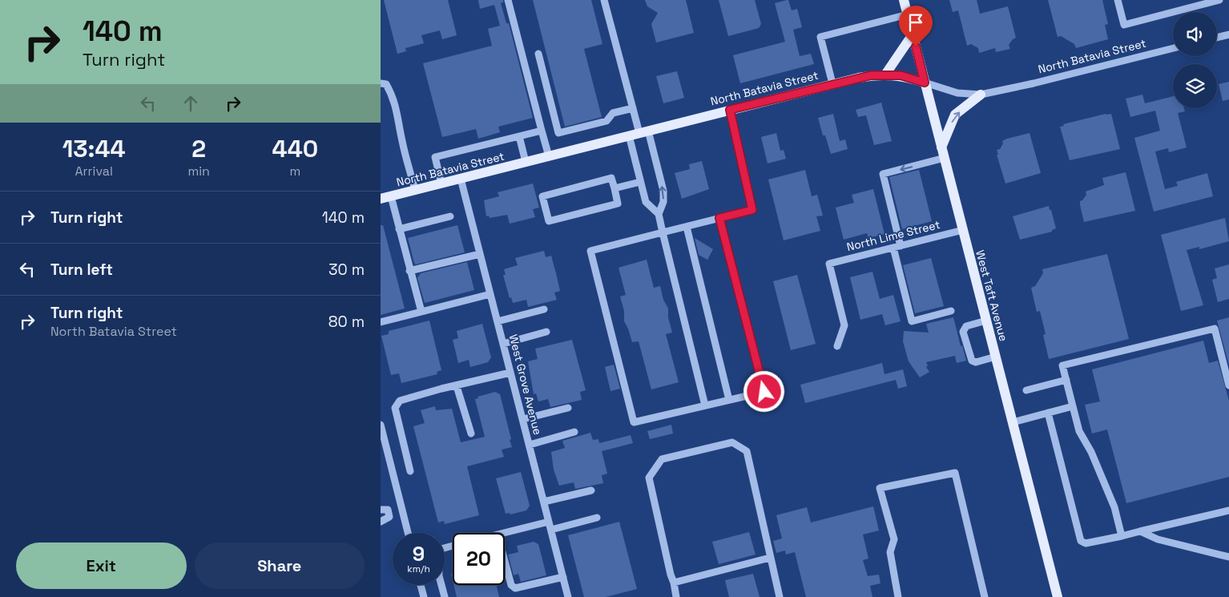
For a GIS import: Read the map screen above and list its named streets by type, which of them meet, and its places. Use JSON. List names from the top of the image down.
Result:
{
  "streets": {
    "main road": ["North Batavia Street", "West Taft Avenue"],
    "street": ["North Lime Street", "West Grove Avenue"]
  },
  "crossings": [
    ["North Batavia Street", "West Taft Avenue"],
    ["North Batavia Street", "West Grove Avenue"],
    ["North Lime Street", "West Taft Avenue"]
  ],
  "page": {
    "turn": ["140 m", "Turn right"],
    "eta": [
      "13:44",
      "Arrival",
      "2",
      "min",
      "440",
      "m"
    ],
    "list": [
      {
        "name": "Turn right",
        "value": "140 m"
      },
      {
        "name": "Turn left",
        "value": "30 m"
      },
      {
        "name": "Turn right",
        "note": "North Batavia Street",
        "value": "80 m"
      }
    ],
    "speed": "9 km/h",
    "limit": "20",
    "buttons": ["Exit", "Share"]
  }
}
